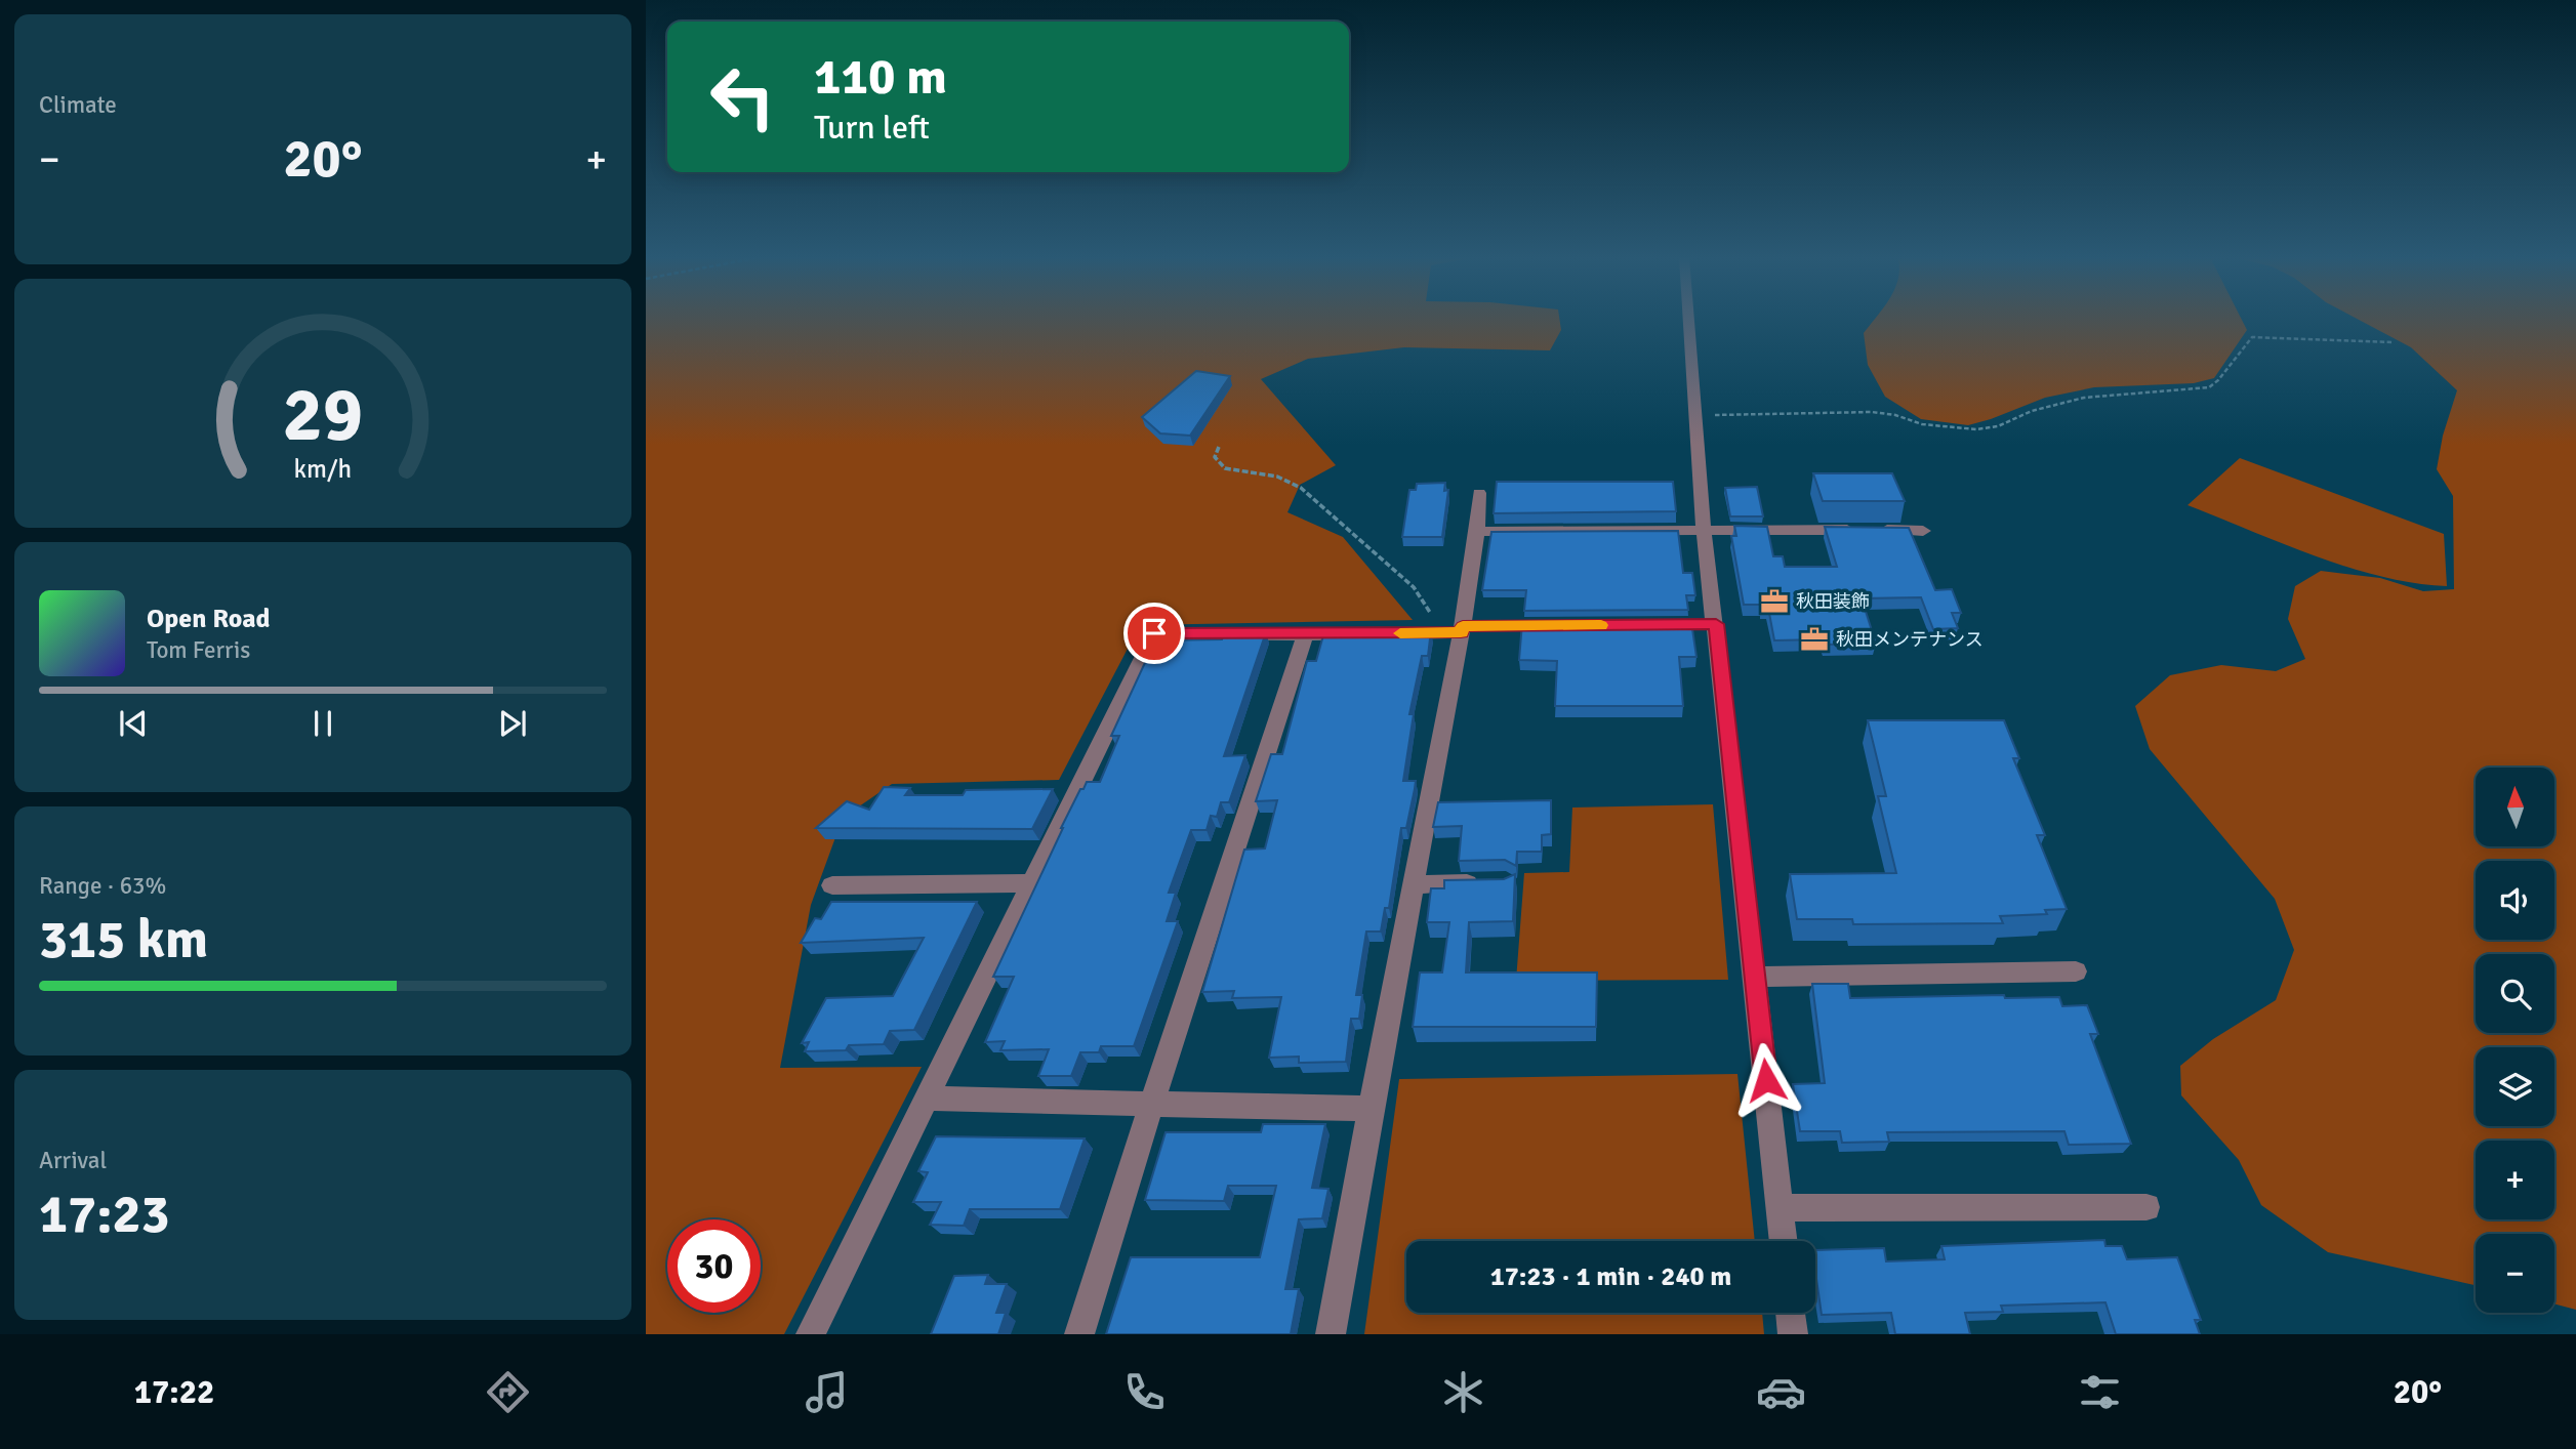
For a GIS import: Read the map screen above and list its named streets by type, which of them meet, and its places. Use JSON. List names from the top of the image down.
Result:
{
  "places": {
    "office": ["秋田装飾", "秋田メンテナンス"]
  },
  "north": "top",
  "page": {
    "tile": [
      "Climate",
      ["Range · 63%", "315 km"],
      ["Arrival", "17:23"]
    ],
    "turn": ["110 m", "Turn left"],
    "heat": ["−", "20°", "+"],
    "song": ["Open Road", "Tom Ferris"],
    "map_buttons": ["+", "−"],
    "limit": "30",
    "trip": "17:23 · 1 min · 240 m",
    "tabs": ["17:22", "20°"],
    "gauge": ["29", "km/h"]
  }
}
